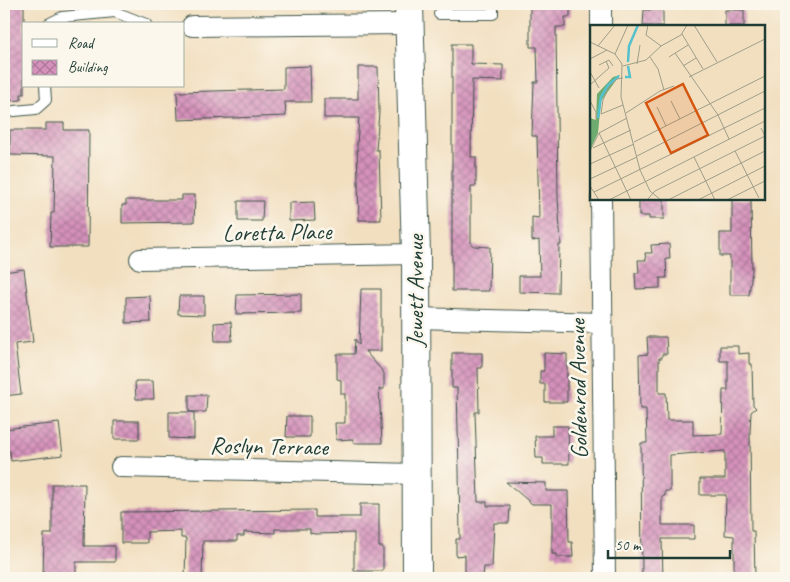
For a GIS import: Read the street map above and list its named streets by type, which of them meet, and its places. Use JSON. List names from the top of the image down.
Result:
{
  "streets": {
    "main road": ["Jewett Avenue"],
    "street": ["Loretta Place", "Goldenrod Avenue", "Roslyn Terrace"]
  },
  "crossings": [
    ["Loretta Place", "Jewett Avenue"],
    ["Jewett Avenue", "Roslyn Terrace"]
  ],
  "legend": ["Road", "Building"],
  "scale_bar": "50 m"
}
